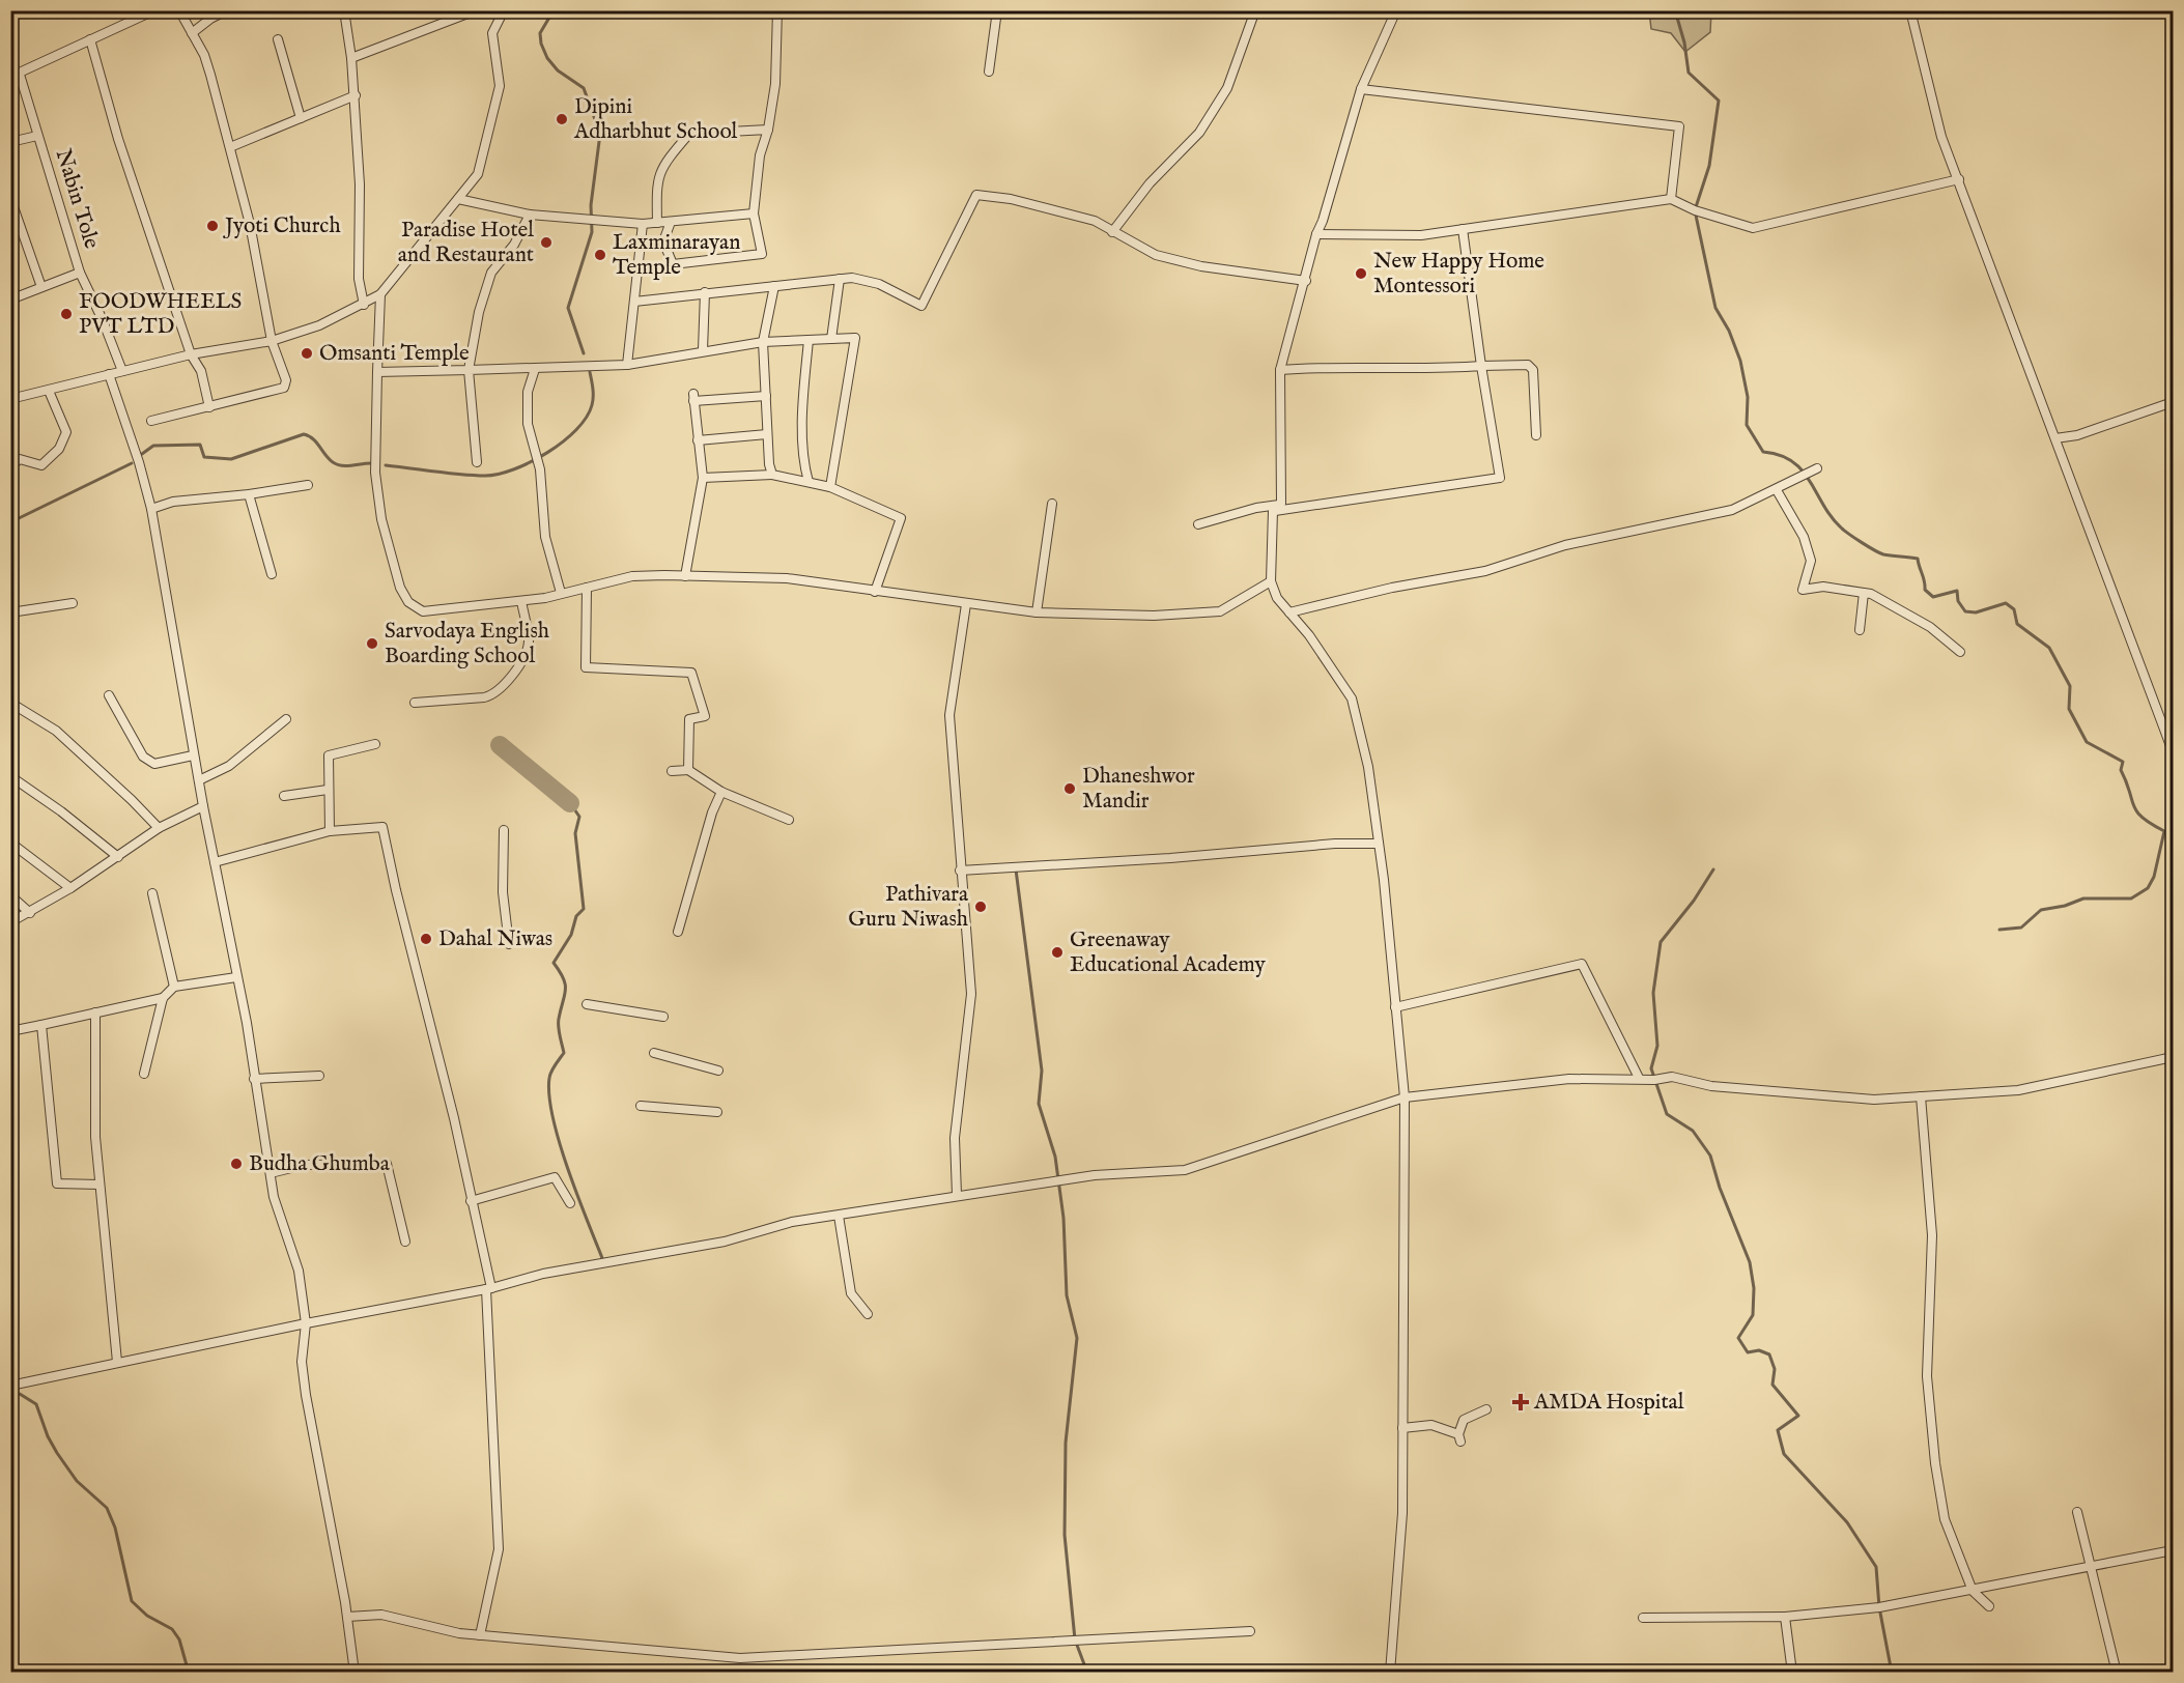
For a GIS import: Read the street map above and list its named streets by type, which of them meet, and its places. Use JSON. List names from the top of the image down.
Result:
{
  "streets": {
    "street": ["Nabin Tole"]
  },
  "places": {
    "other": [
      "Dipini Adharbhut School",
      "Jyoti Church",
      "Paradise Hotel and Restaurant",
      "Laxminarayan Temple",
      "New Happy Home Montessori",
      "FOODWHEELS PVT LTD",
      "Omsanti Temple",
      "Sarvodaya English Boarding School",
      "Dhaneshwor Mandir",
      "Pathivara Guru Niwash",
      "Dahal Niwas",
      "Greenaway Educational Academy",
      "Budha Ghumba"
    ],
    "health": ["AMDA Hospital"]
  }
}
